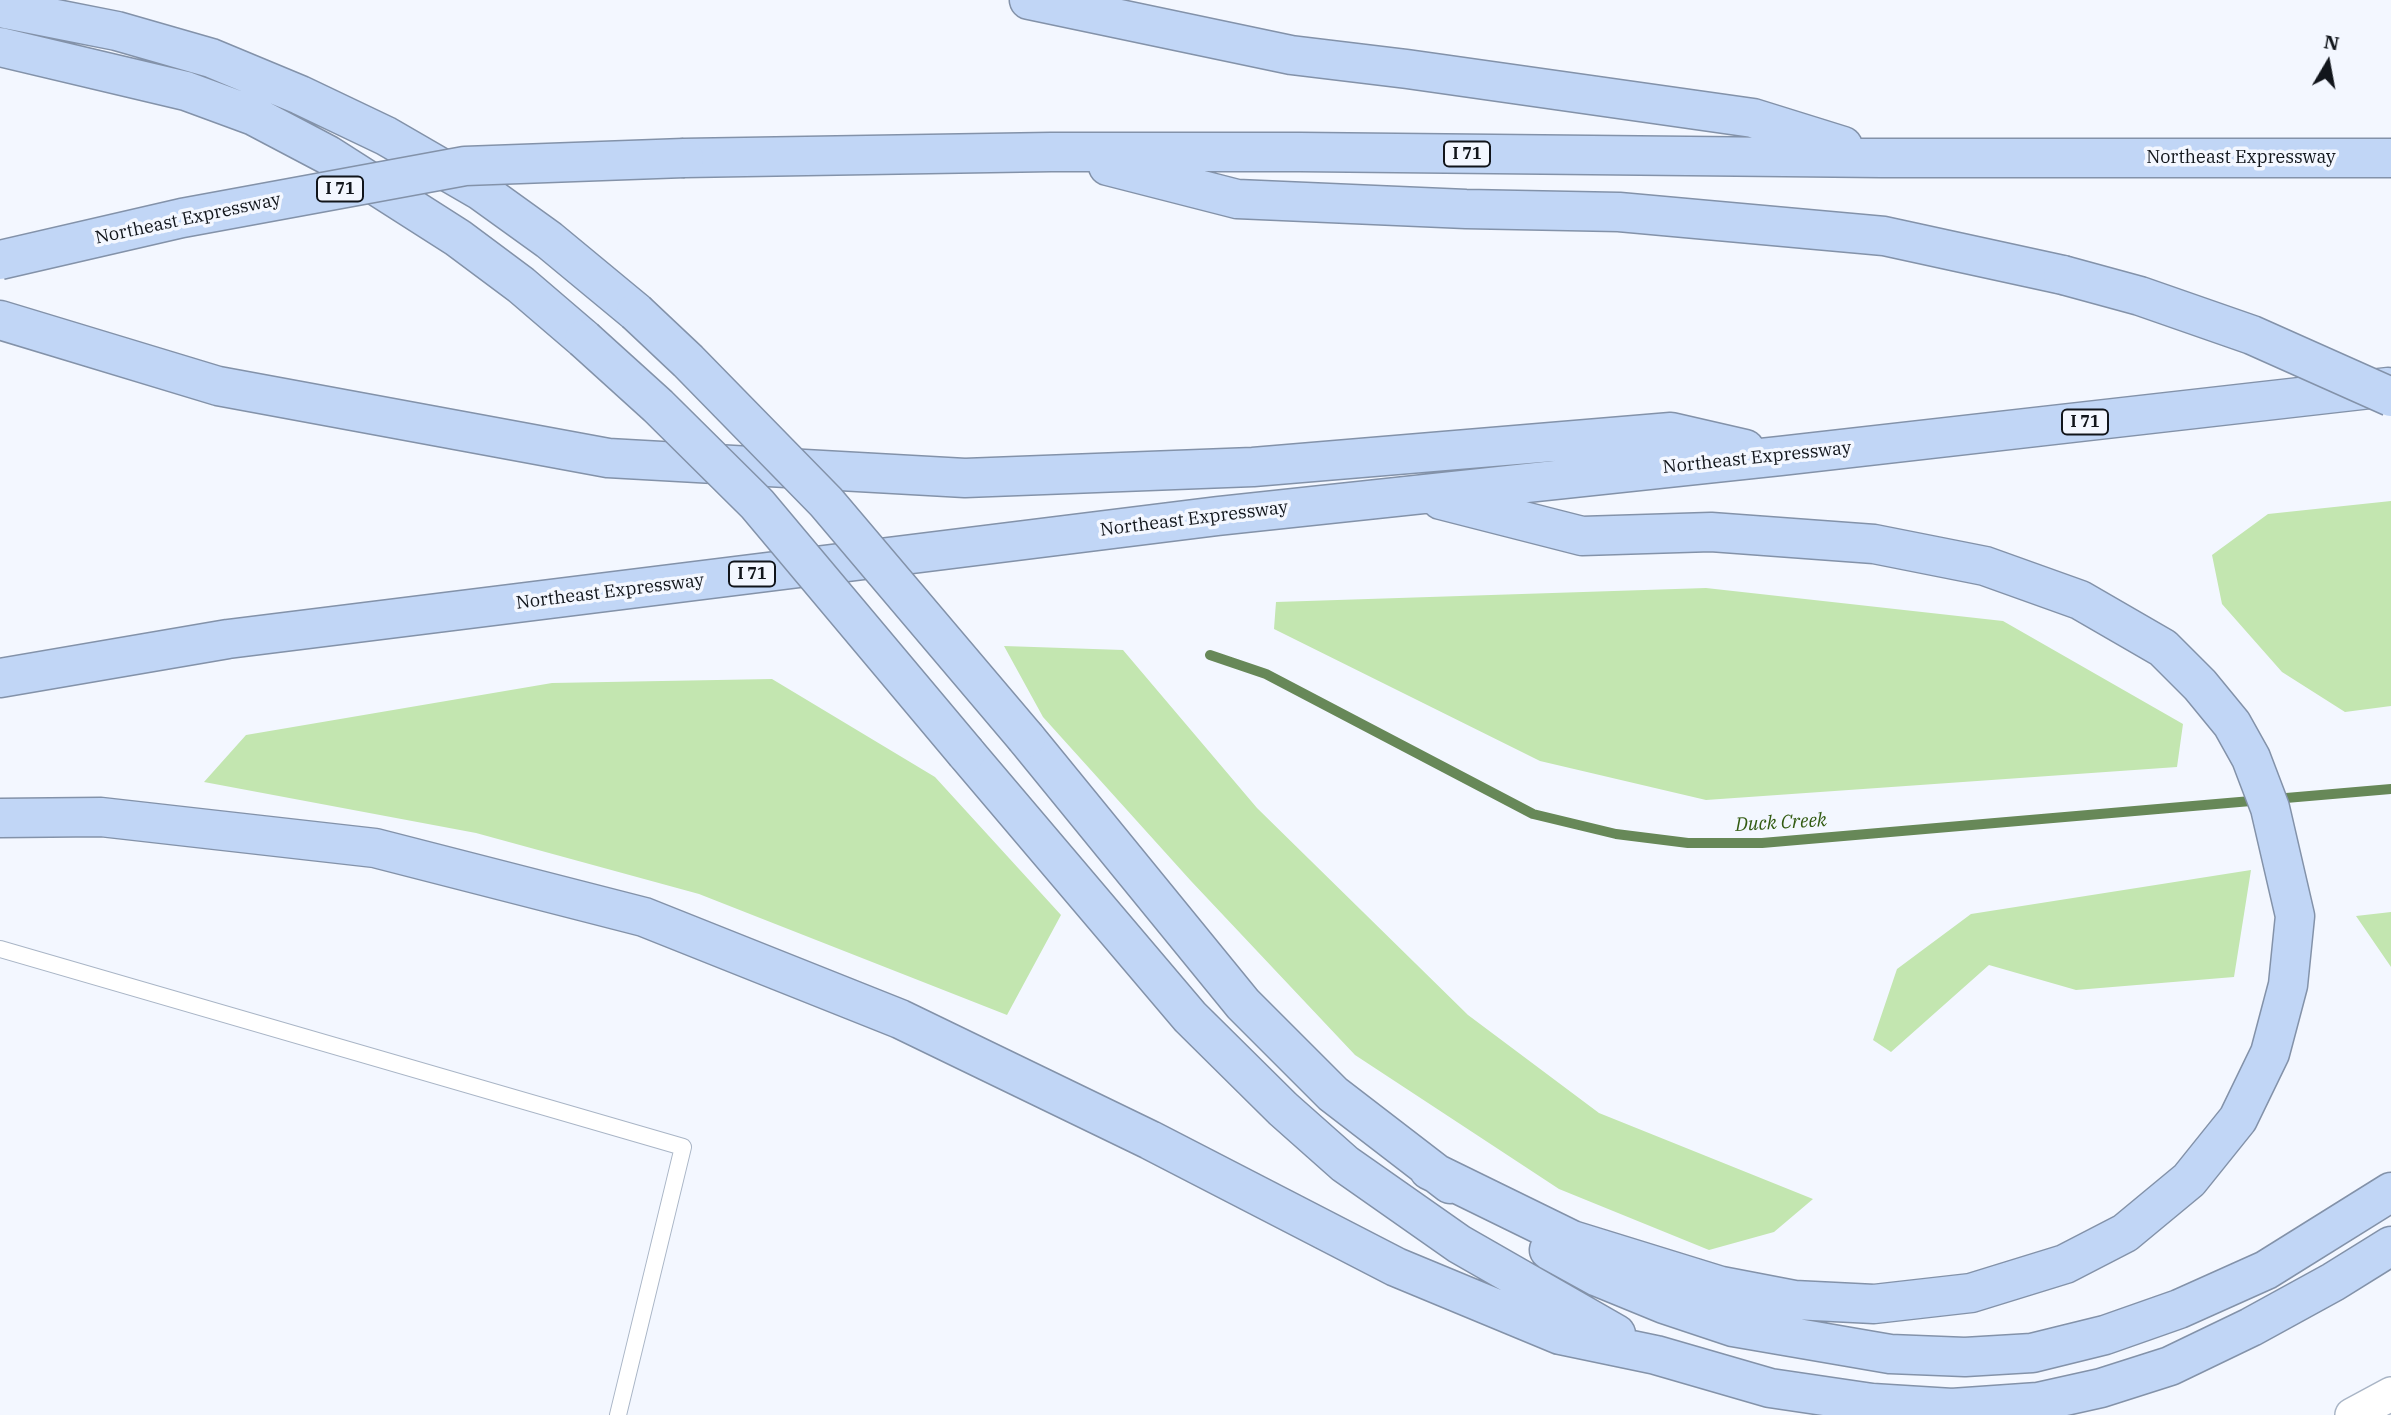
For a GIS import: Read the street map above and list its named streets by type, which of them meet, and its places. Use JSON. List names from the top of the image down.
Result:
{
  "streets": {
    "highway": ["I 71", "Northeast Expressway"]
  },
  "water": ["Duck Creek"],
  "north": "top"
}
